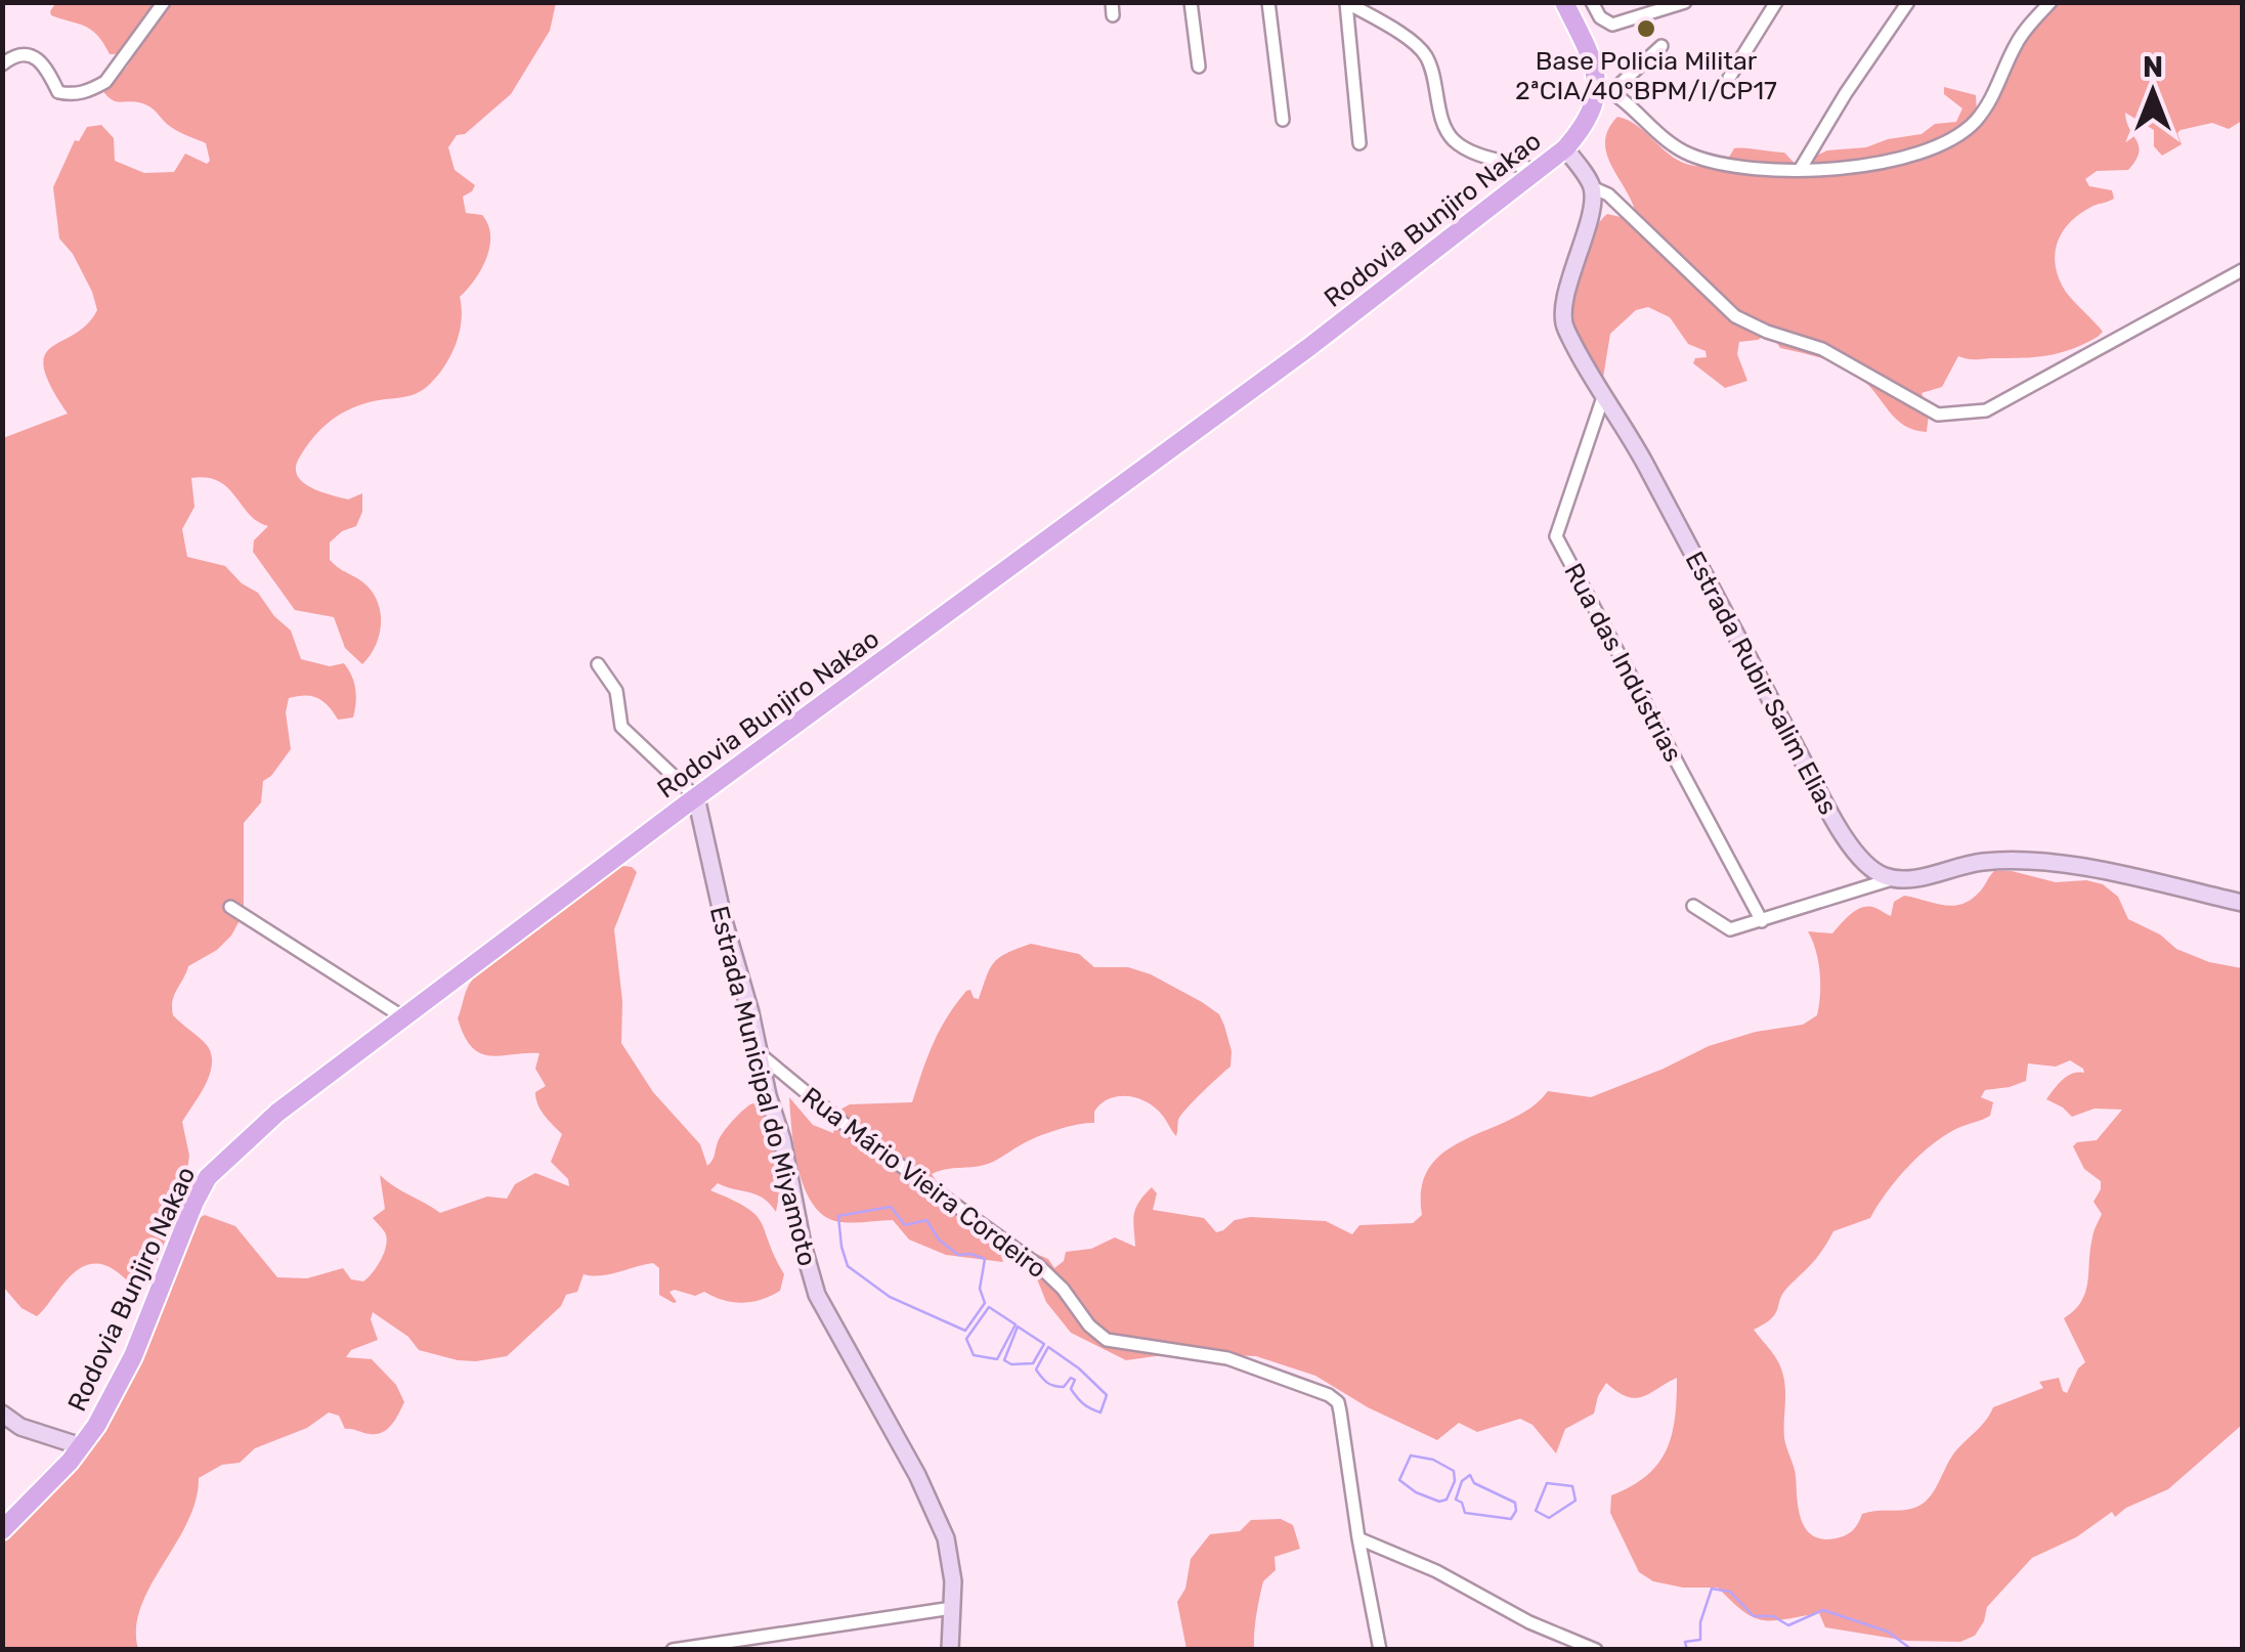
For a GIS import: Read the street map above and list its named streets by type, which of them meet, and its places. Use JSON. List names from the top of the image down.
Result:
{
  "streets": {
    "main road": ["Rodovia Bunjiro Nakao"],
    "street": [
      "Rua das Indústrias",
      "Estrada Rubir Salim Elias",
      "Estrada Municipal do Miyamoto",
      "Rua Mário Vieira Cordeiro"
    ]
  },
  "crossings": [
    ["Rodovia Bunjiro Nakao", "Estrada Municipal do Miyamoto"],
    ["Rua das Indústrias", "Estrada Rubir Salim Elias"],
    ["Estrada Municipal do Miyamoto", "Rua Mário Vieira Cordeiro"]
  ],
  "places": ["Base Policia Militar 2ªCIA/40°BPM/I/CP17"],
  "north": "top"
}
